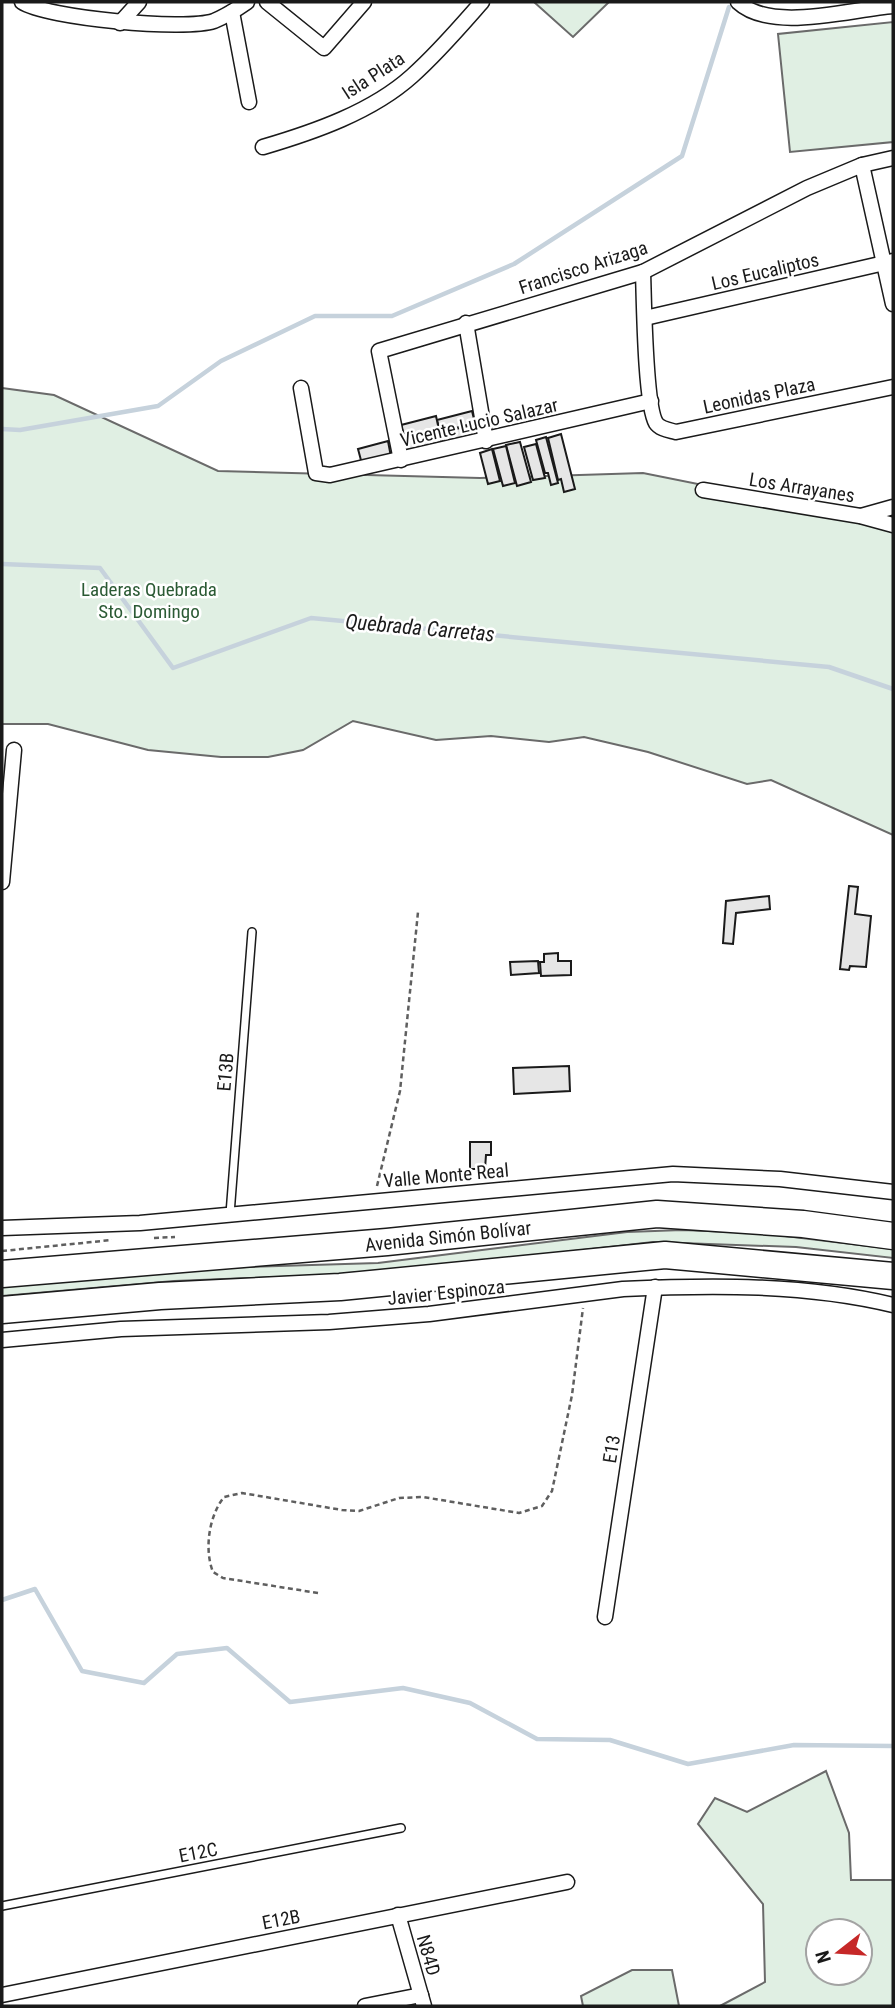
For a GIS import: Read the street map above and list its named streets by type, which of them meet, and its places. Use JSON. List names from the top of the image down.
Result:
{
  "streets": {
    "highway": ["Avenida Simón Bolívar"],
    "street": [
      "Isla Plata",
      "Francisco Arizaga",
      "Los Eucaliptos",
      "Leonidas Plaza",
      "Vicente Lucio Salazar",
      "Los Arrayanes",
      "Valle Monte Real",
      "Javier Espinoza",
      "E13",
      "E12B",
      "N84D"
    ],
    "lane": ["E13B", "E12C"]
  },
  "crossings": [
    ["Francisco Arizaga", "Vicente Lucio Salazar"],
    ["Leonidas Plaza", "Vicente Lucio Salazar"],
    ["E13B", "Valle Monte Real"],
    ["Javier Espinoza", "E13"],
    ["E12B", "N84D"]
  ],
  "water": ["Quebrada Carretas"],
  "parks": ["Laderas Quebrada Sto. Domingo"],
  "north": "left"
}
